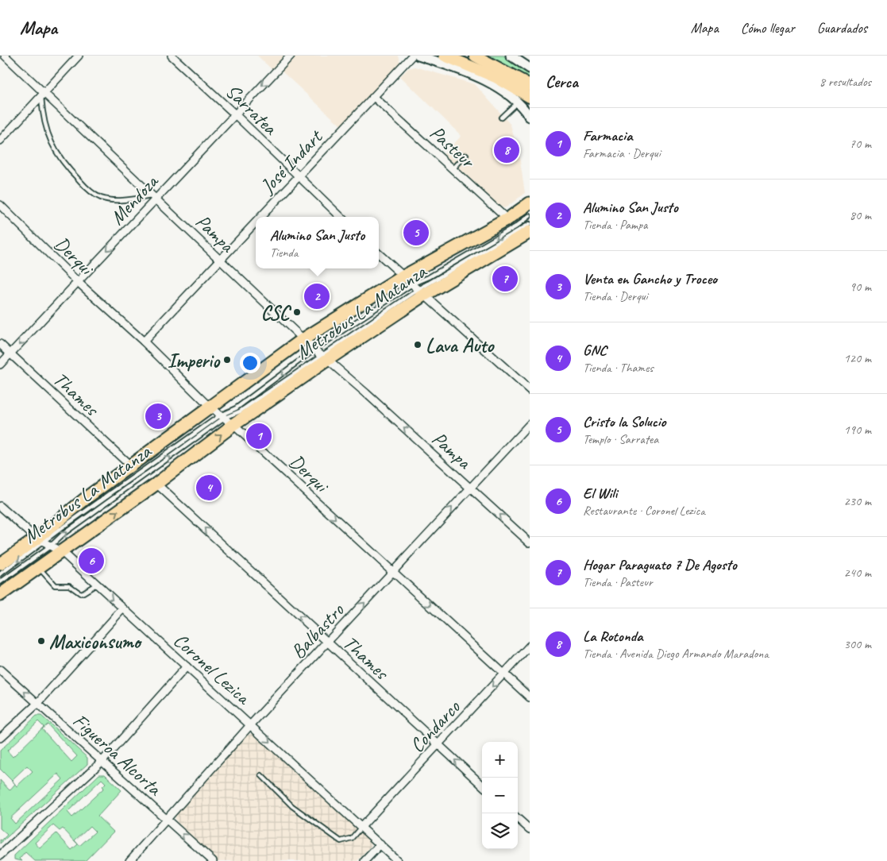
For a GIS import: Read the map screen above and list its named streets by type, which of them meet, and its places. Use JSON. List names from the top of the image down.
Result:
{
  "streets": {
    "street": [
      "Sarratea",
      "Pasteur",
      "José Indart",
      "Mendoza",
      "Pampa",
      "Derqui",
      "Thames",
      "Balbastro",
      "Coronel Lezica",
      "Condarco",
      "Figueroa Alcorta"
    ],
    "lane": ["Metrobus La Matanza"]
  },
  "crossings": [
    ["Sarratea", "José Indart"],
    ["Sarratea", "Mendoza"],
    ["Pasteur", "José Indart"],
    ["José Indart", "Pampa"],
    ["José Indart", "Derqui"],
    ["Mendoza", "Pampa"],
    ["Mendoza", "Derqui"],
    ["Mendoza", "Thames"],
    ["Pampa", "Metrobus La Matanza"],
    ["Pampa", "Balbastro"],
    ["Derqui", "Metrobus La Matanza"],
    ["Derqui", "Balbastro"],
    ["Derqui", "Condarco"],
    ["Metrobus La Matanza", "Coronel Lezica"],
    ["Thames", "Balbastro"],
    ["Thames", "Condarco"],
    ["Balbastro", "Coronel Lezica"],
    ["Balbastro", "Figueroa Alcorta"],
    ["Coronel Lezica", "Condarco"]
  ],
  "one_way": [
    "Mendoza",
    "Pampa",
    "Derqui",
    "Thames",
    "Balbastro",
    "Condarco",
    "Figueroa Alcorta"
  ],
  "places": [
    "CSC",
    "Lava Auto",
    "Imperio",
    "Maxiconsumo"
  ],
  "page": {
    "header": "Mapa",
    "nav": ["Mapa", "Cómo llegar", "Guardados"],
    "heading": ["Cerca", "8 resultados"],
    "list": [
      {
        "mark": "1",
        "name": "Farmacia",
        "note": "Farmacia · Derqui",
        "value": "70 m"
      },
      {
        "mark": "2",
        "name": "Alumino San Justo",
        "note": "Tienda · Pampa",
        "value": "80 m"
      },
      {
        "mark": "3",
        "name": "Venta en Gancho y Troceo",
        "note": "Tienda · Derqui",
        "value": "90 m"
      },
      {
        "mark": "4",
        "name": "GNC",
        "note": "Tienda · Thames",
        "value": "120 m"
      },
      {
        "mark": "5",
        "name": "Cristo la Solucio",
        "note": "Templo · Sarratea",
        "value": "190 m"
      },
      {
        "mark": "6",
        "name": "El Wili",
        "note": "Restaurante · Coronel Lezica",
        "value": "230 m"
      },
      {
        "mark": "7",
        "name": "Hogar Paraguato 7 De Agosto",
        "note": "Tienda · Pasteur",
        "value": "240 m"
      },
      {
        "mark": "8",
        "name": "La Rotonda",
        "note": "Tienda · Avenida Diego Armando Maradona",
        "value": "300 m"
      }
    ],
    "pins": [
      "8",
      "5",
      "7",
      "2",
      "3",
      "1",
      "4",
      "6"
    ],
    "popup": ["Alumino San Justo", "Tienda"],
    "map_buttons": ["+", "−"]
  }
}
